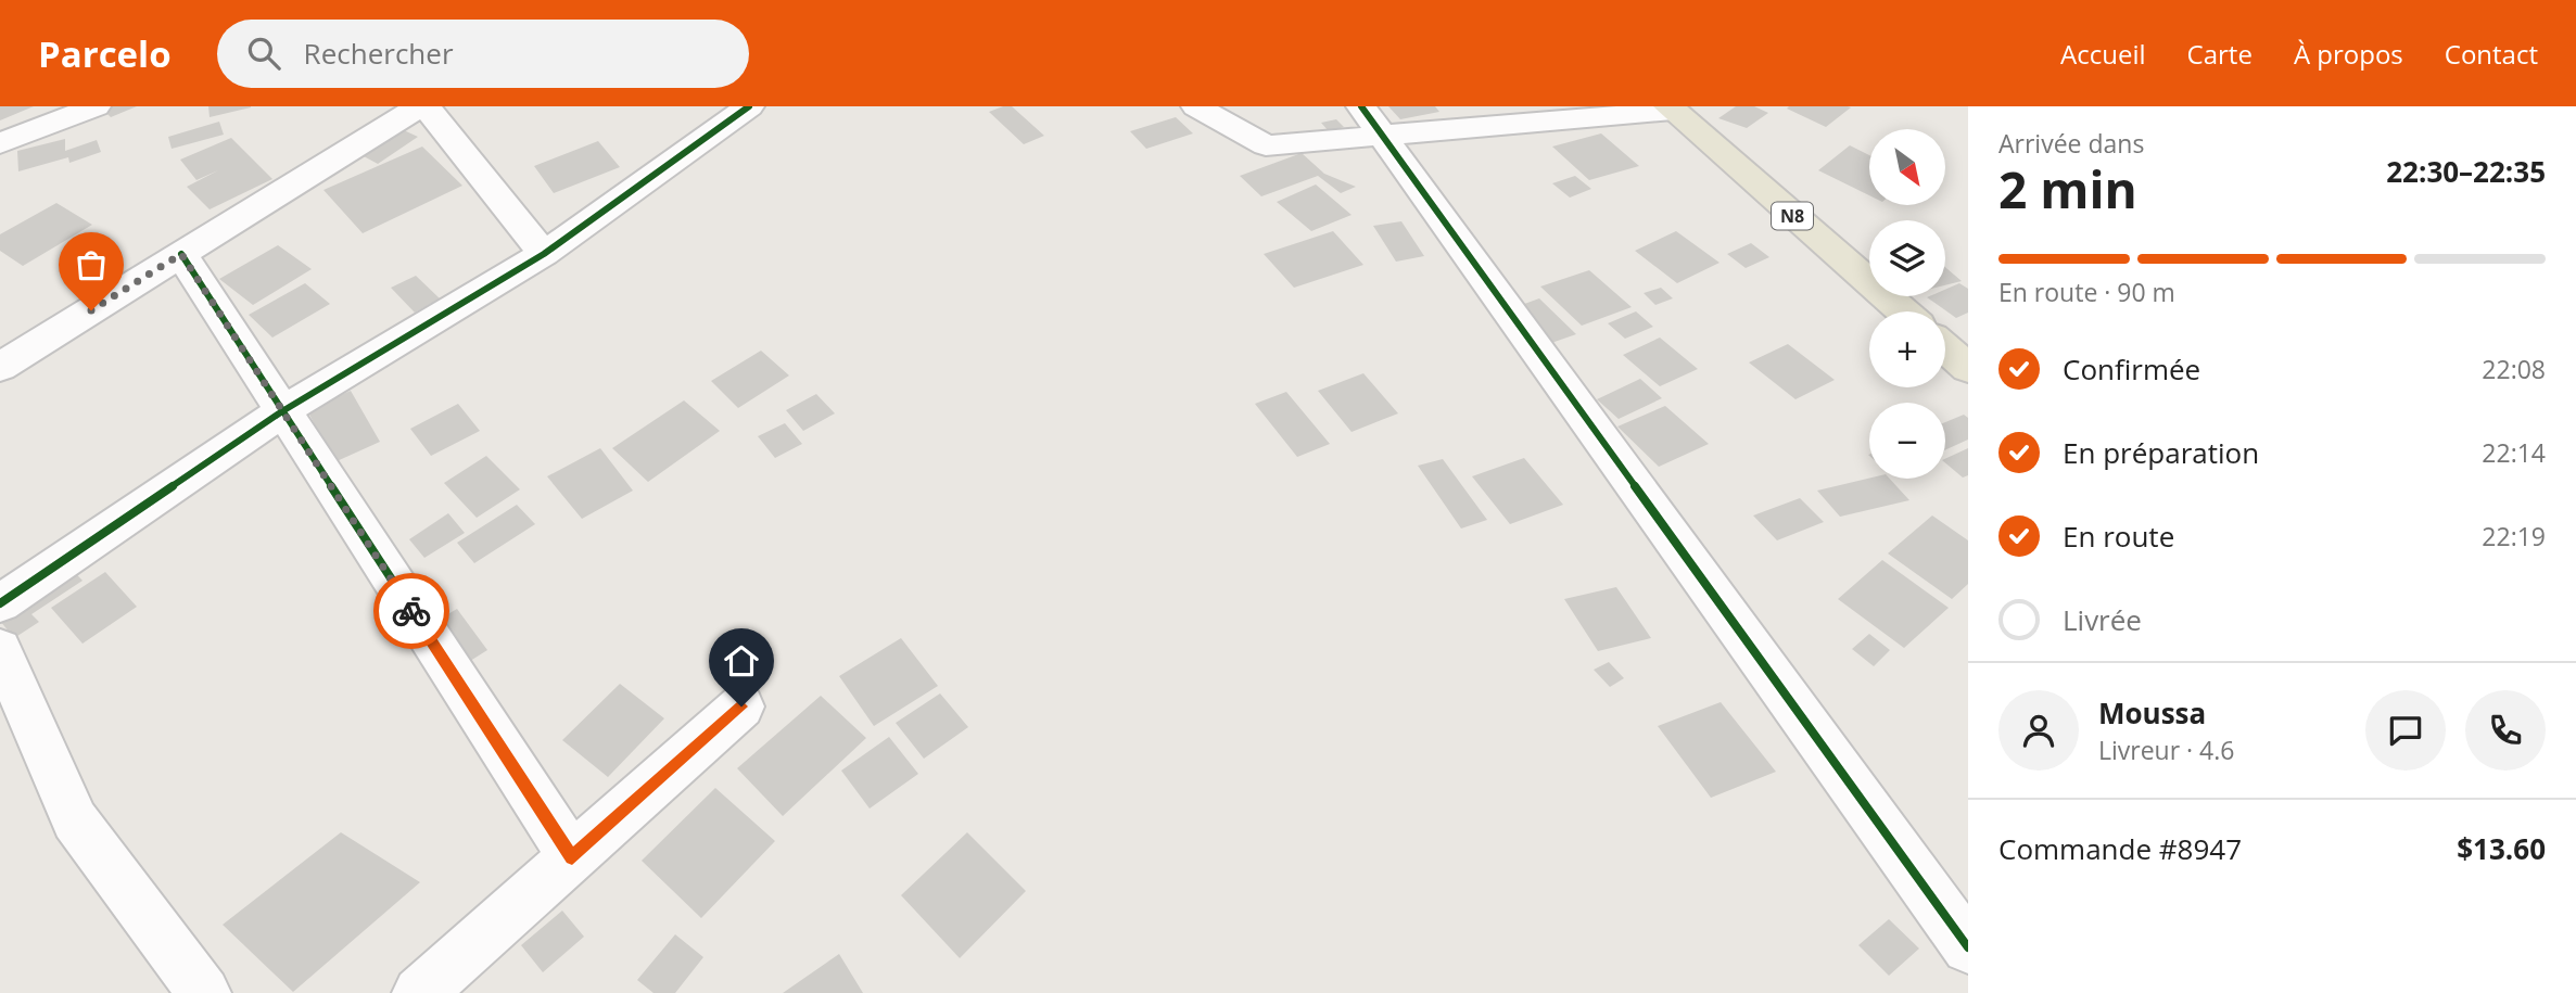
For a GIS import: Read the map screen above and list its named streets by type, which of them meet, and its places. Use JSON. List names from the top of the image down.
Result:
{
  "streets": {
    "main road": ["N8"]
  },
  "north": "bottom right",
  "page": {
    "header": "Parcelo",
    "search": "Rechercher",
    "nav": [
      "Accueil",
      "Carte",
      "À propos",
      "Contact"
    ],
    "heading": ["2 min", "Arrivée dans", "22:30–22:35"],
    "panel": [
      "Moussa",
      "Livreur · 4.6",
      "Commande #8947",
      "$13.60"
    ],
    "map_buttons": ["+", "−"],
    "bar": "En route · 90 m",
    "list": [
      ["Confirmée", "22:08"],
      ["En préparation", "22:14"],
      ["En route", "22:19"],
      "Livrée"
    ]
  }
}
